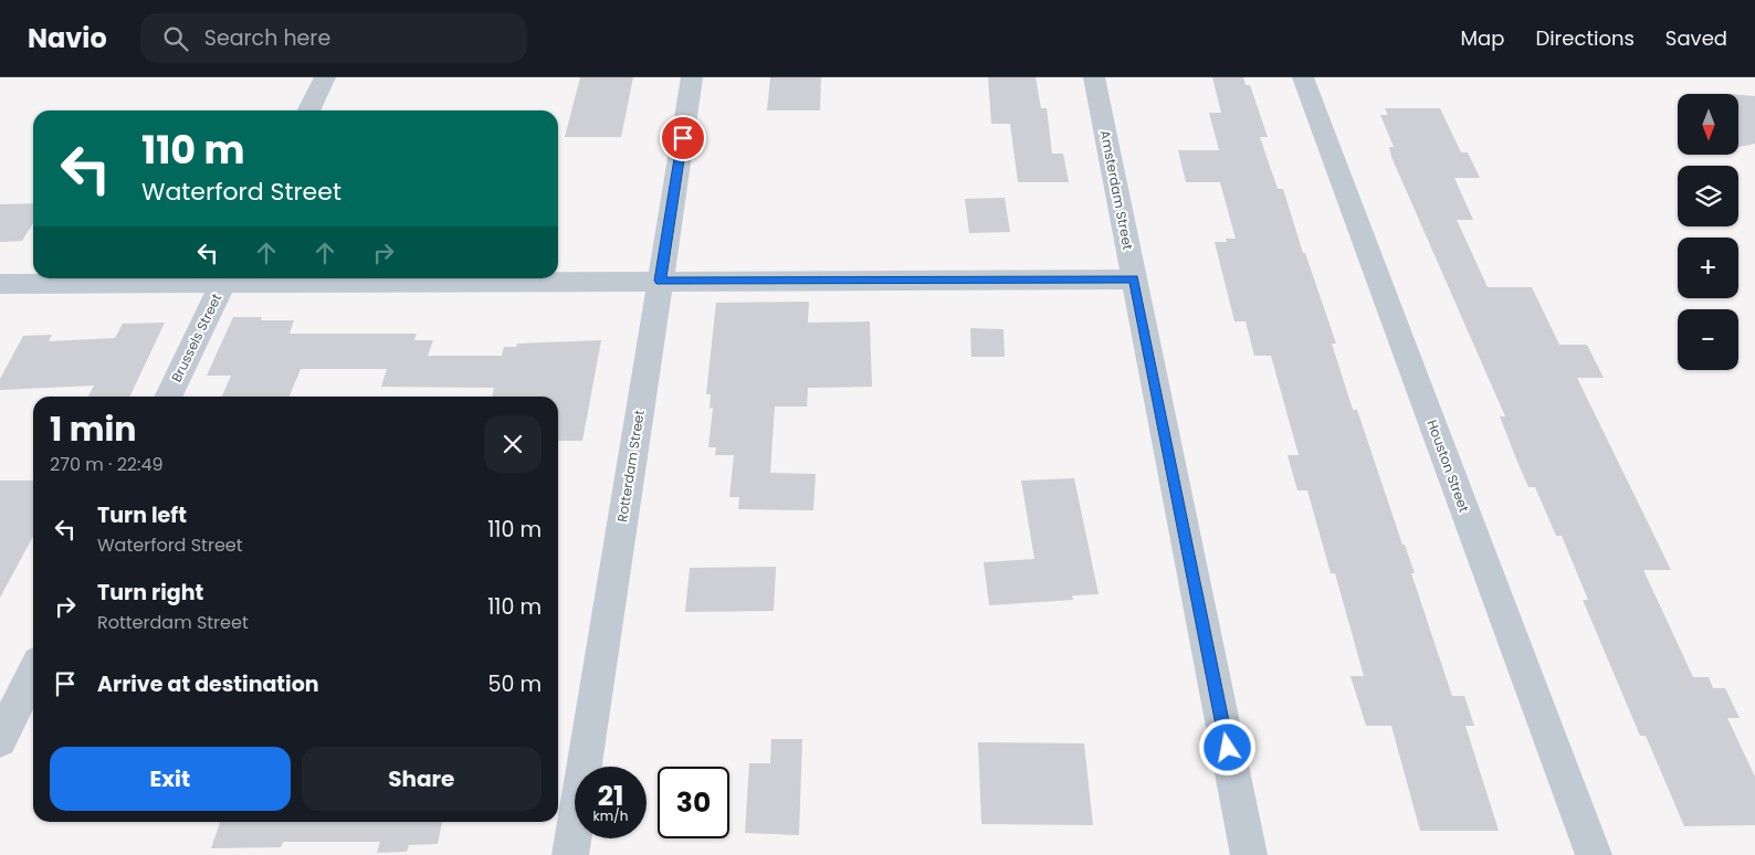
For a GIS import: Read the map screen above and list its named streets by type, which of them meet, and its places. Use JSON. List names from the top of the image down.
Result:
{
  "streets": {
    "street": [
      "Amsterdam Street",
      "Brussels Street",
      "Rotterdam Street",
      "Houston Street"
    ]
  },
  "north": "bottom",
  "page": {
    "header": "Navio",
    "search": "Search here",
    "nav": ["Map", "Directions", "Saved"],
    "map_buttons": ["+", "−"],
    "turn": ["110 m", "Waterford Street"],
    "heading": ["1 min", "270 m · 22:49"],
    "list": [
      {
        "name": "Turn left",
        "note": "Waterford Street",
        "value": "110 m"
      },
      {
        "name": "Turn right",
        "note": "Rotterdam Street",
        "value": "110 m"
      },
      {
        "name": "Arrive at destination",
        "value": "50 m"
      }
    ],
    "buttons": ["Exit", "Share"],
    "speed": "21 km/h",
    "limit": "30"
  }
}
